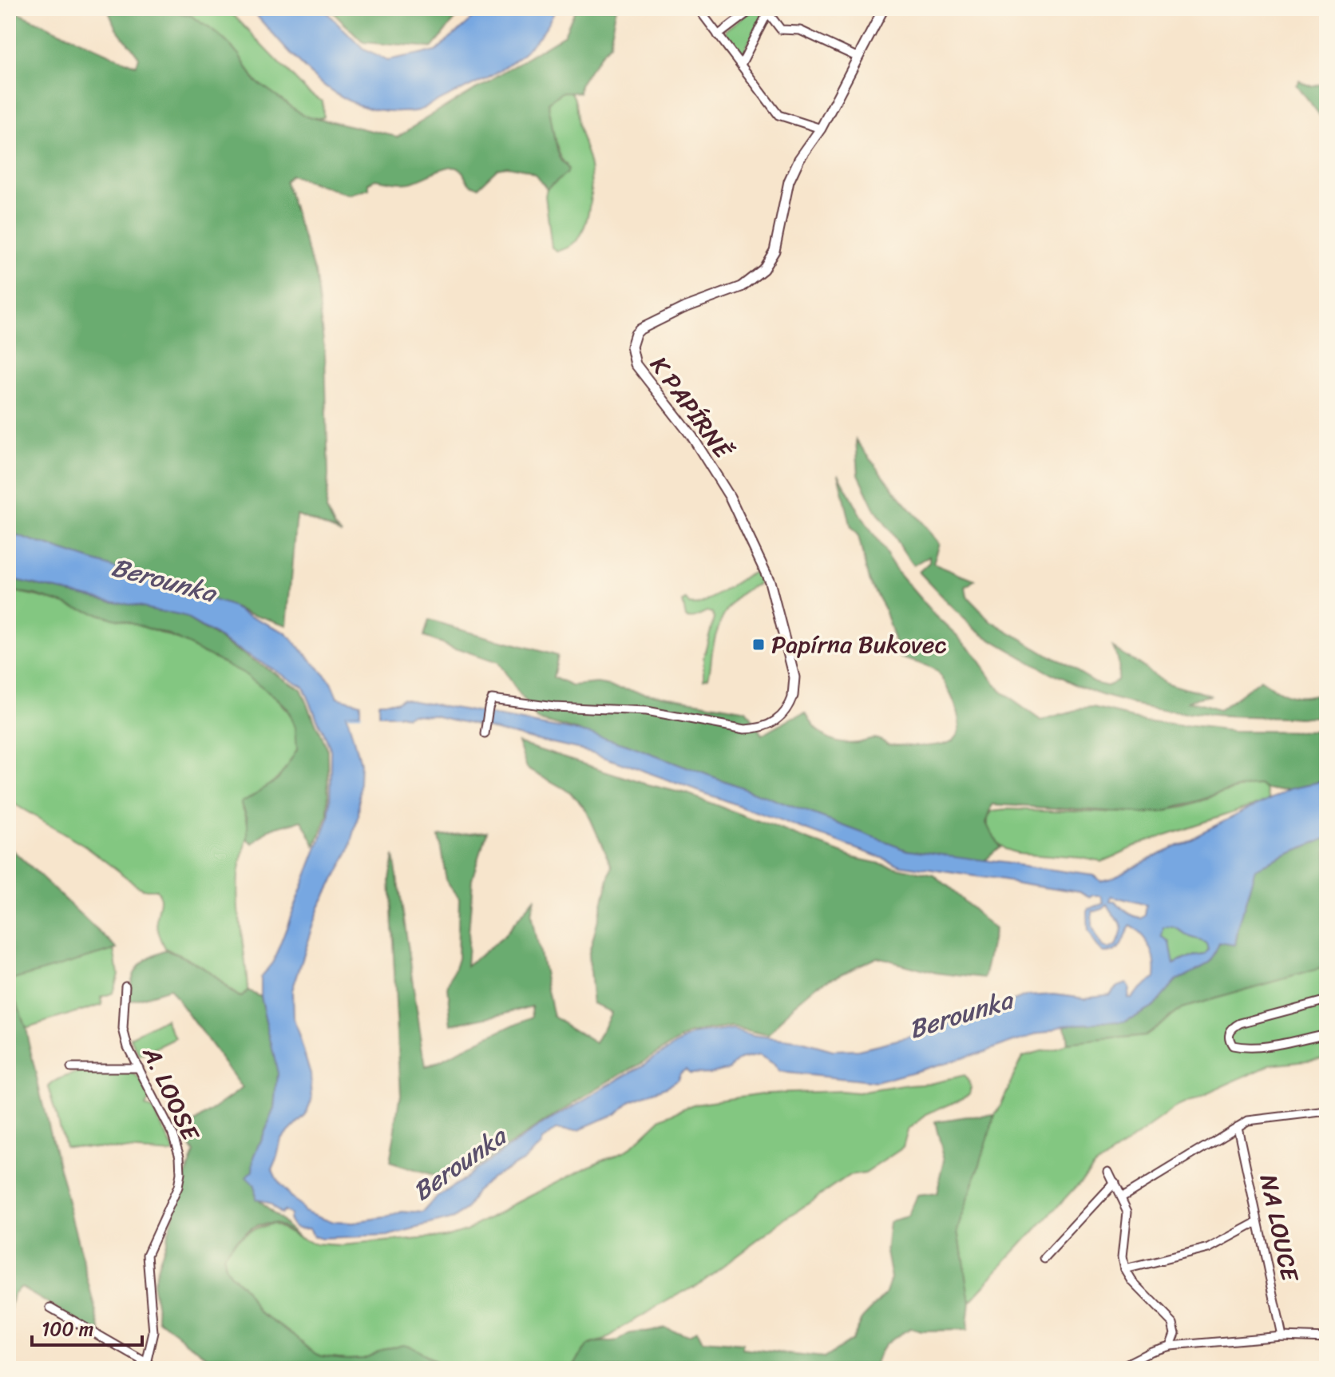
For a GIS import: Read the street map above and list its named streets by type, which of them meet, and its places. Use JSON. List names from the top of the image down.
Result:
{
  "streets": {
    "street": ["K PAPÍRNĚ", "A. LOOSE", "NA LOUCE"]
  },
  "water": ["Berounka"],
  "places": {
    "transit": ["Papírna Bukovec"]
  },
  "scale_bar": "100 m"
}
